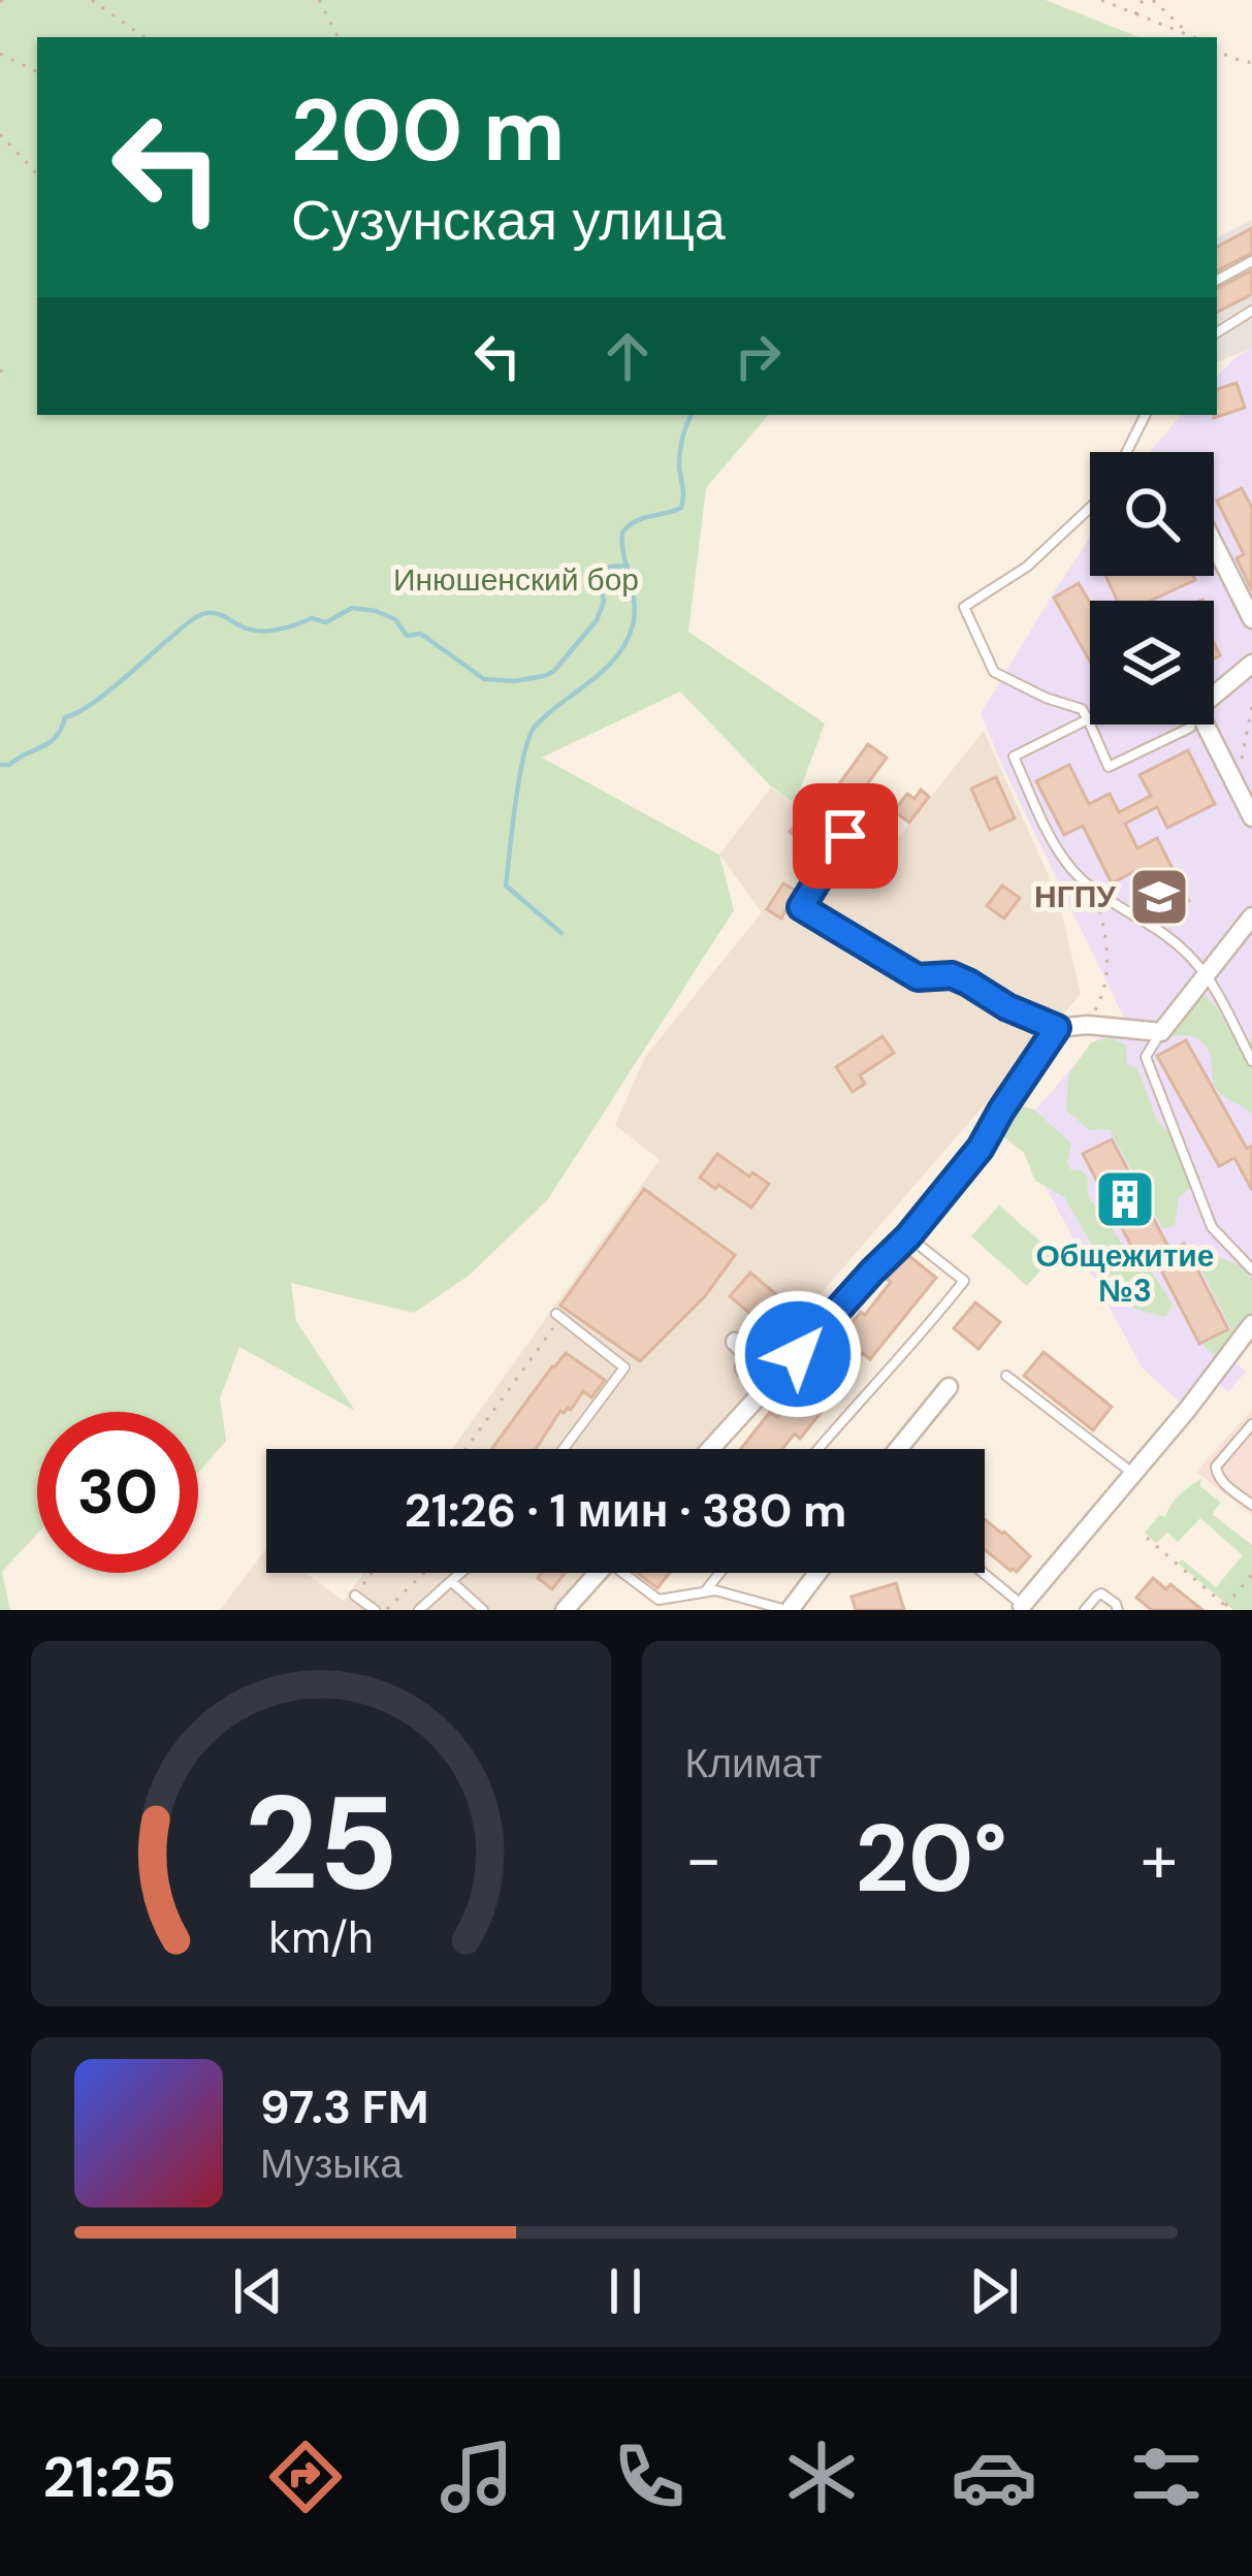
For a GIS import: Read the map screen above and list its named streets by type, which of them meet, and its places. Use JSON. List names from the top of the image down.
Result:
{
  "parks": ["Инюшенский бор"],
  "places": {
    "school or university": ["НГПУ"],
    "building": ["Общежитие №3"]
  },
  "page": {
    "turn": ["200 m", "Сузунская улица"],
    "limit": "30",
    "trip": "21:26 · 1 мин · 380 m",
    "tile": "Климат",
    "heat": ["−", "20°", "+"],
    "song": ["97.3 FM", "Музыка"],
    "tabs": "21:25",
    "gauge": ["25", "km/h"]
  }
}
